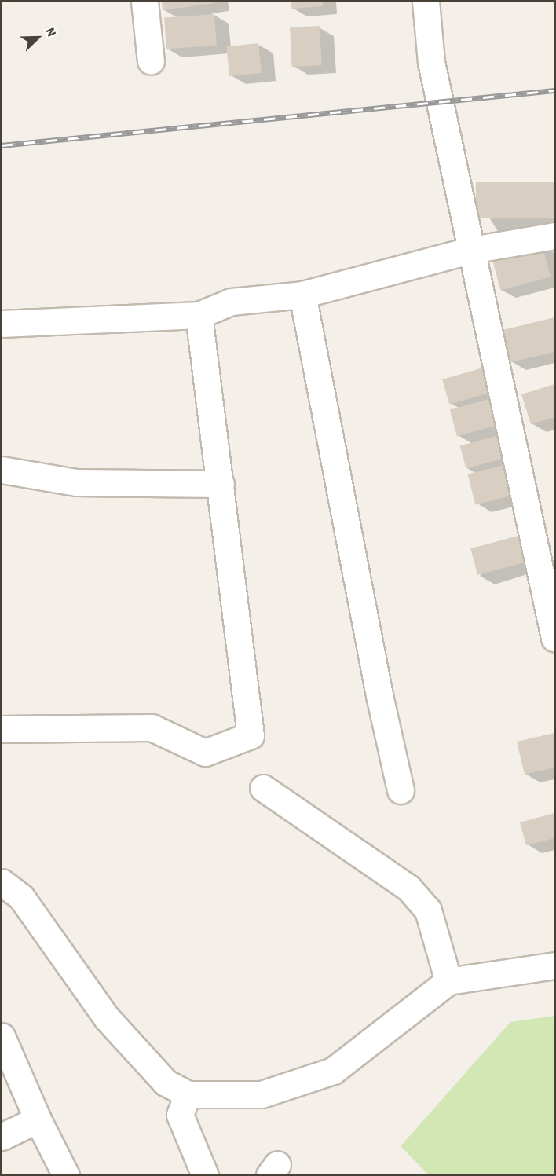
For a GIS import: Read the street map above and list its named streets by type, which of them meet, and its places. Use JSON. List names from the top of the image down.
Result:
{
  "north": "top right"
}
